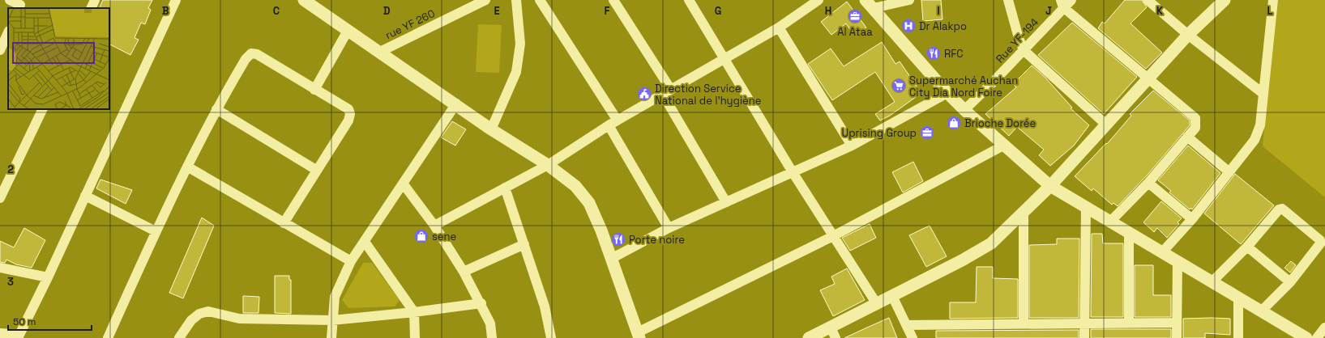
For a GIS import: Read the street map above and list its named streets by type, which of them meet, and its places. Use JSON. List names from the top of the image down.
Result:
{
  "streets": {
    "street": ["rue YF 260", "Rue YF-194"]
  },
  "places": {
    "office": ["Al Ataa", "Uprising Group"],
    "hospital": ["Dr Alakpo"],
    "restaurant": ["RFC", "Porte noire"],
    "supermarket": ["Supermarché Auchan City Dia Nord Foire"],
    "public building": ["Direction Service National de l'hygiène"],
    "shop": ["Brioche Dorée", "sene"]
  },
  "scale_bar": "50 m",
  "grid": {
    "columns": [
      "B",
      "C",
      "D",
      "E",
      "F",
      "G",
      "H",
      "I",
      "J",
      "K",
      "L"
    ],
    "rows": ["2", "3"]
  }
}
